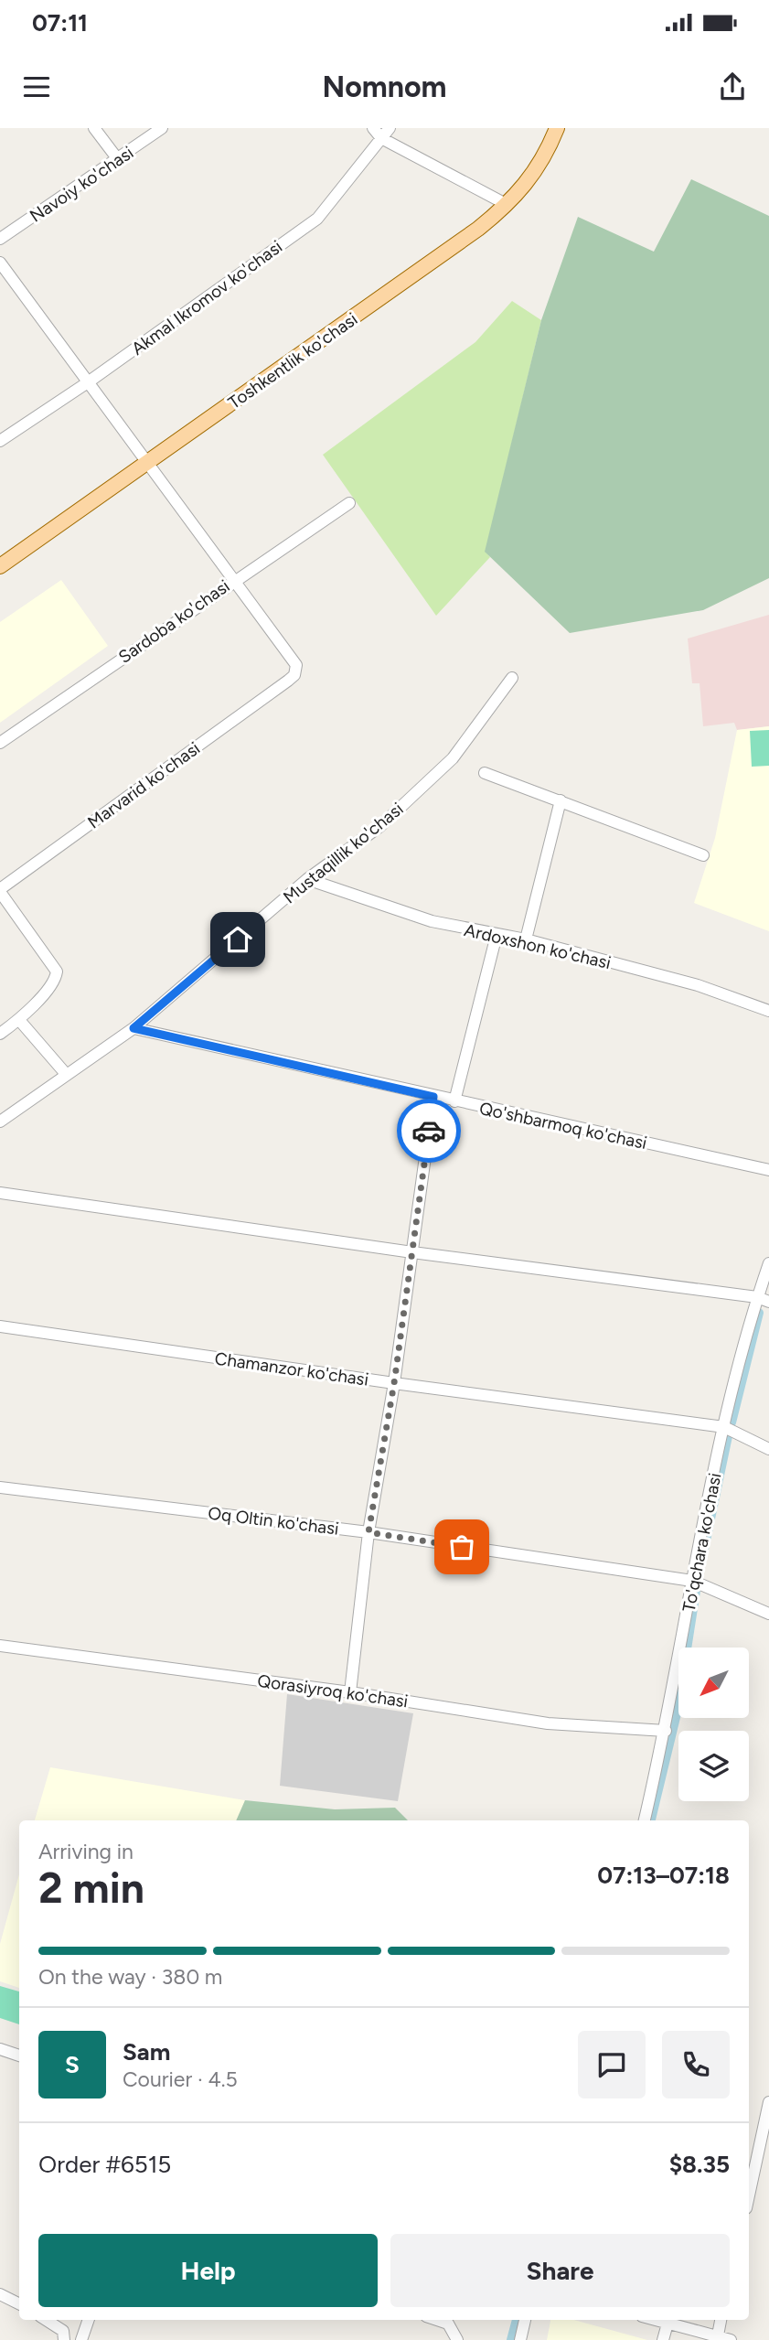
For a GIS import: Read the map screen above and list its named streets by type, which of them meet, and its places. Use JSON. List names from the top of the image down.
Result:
{
  "streets": {
    "main road": ["Toshkentlik ko'chasi"],
    "street": [
      "Navoiy ko'chasi",
      "Akmal Ikromov ko'chasi",
      "Sardoba ko'chasi",
      "Marvarid ko'chasi",
      "Mustaqillik ko'chasi",
      "Ardoxshon ko'chasi",
      "Qo'shbarmoq ko'chasi",
      "Chamanzor ko'chasi",
      "Oq Oltin ko'chasi",
      "To'qchara ko'chasi",
      "Qorasiyroq ko'chasi"
    ]
  },
  "crossings": [
    ["Sardoba ko'chasi", "Marvarid ko'chasi"],
    ["Mustaqillik ko'chasi", "Ardoxshon ko'chasi"],
    ["Mustaqillik ko'chasi", "Qo'shbarmoq ko'chasi"],
    ["Chamanzor ko'chasi", "To'qchara ko'chasi"],
    ["Oq Oltin ko'chasi", "To'qchara ko'chasi"],
    ["To'qchara ko'chasi", "Qorasiyroq ko'chasi"]
  ],
  "north": "bottom left",
  "page": {
    "status": "07:11",
    "header": "Nomnom",
    "heading": ["2 min", "Arriving in", "07:13–07:18"],
    "panel": [
      "Sam",
      "Courier · 4.5",
      "Order #6515",
      "$8.35"
    ],
    "bar": "On the way · 380 m",
    "round": "S",
    "buttons": ["Help", "Share"]
  }
}
